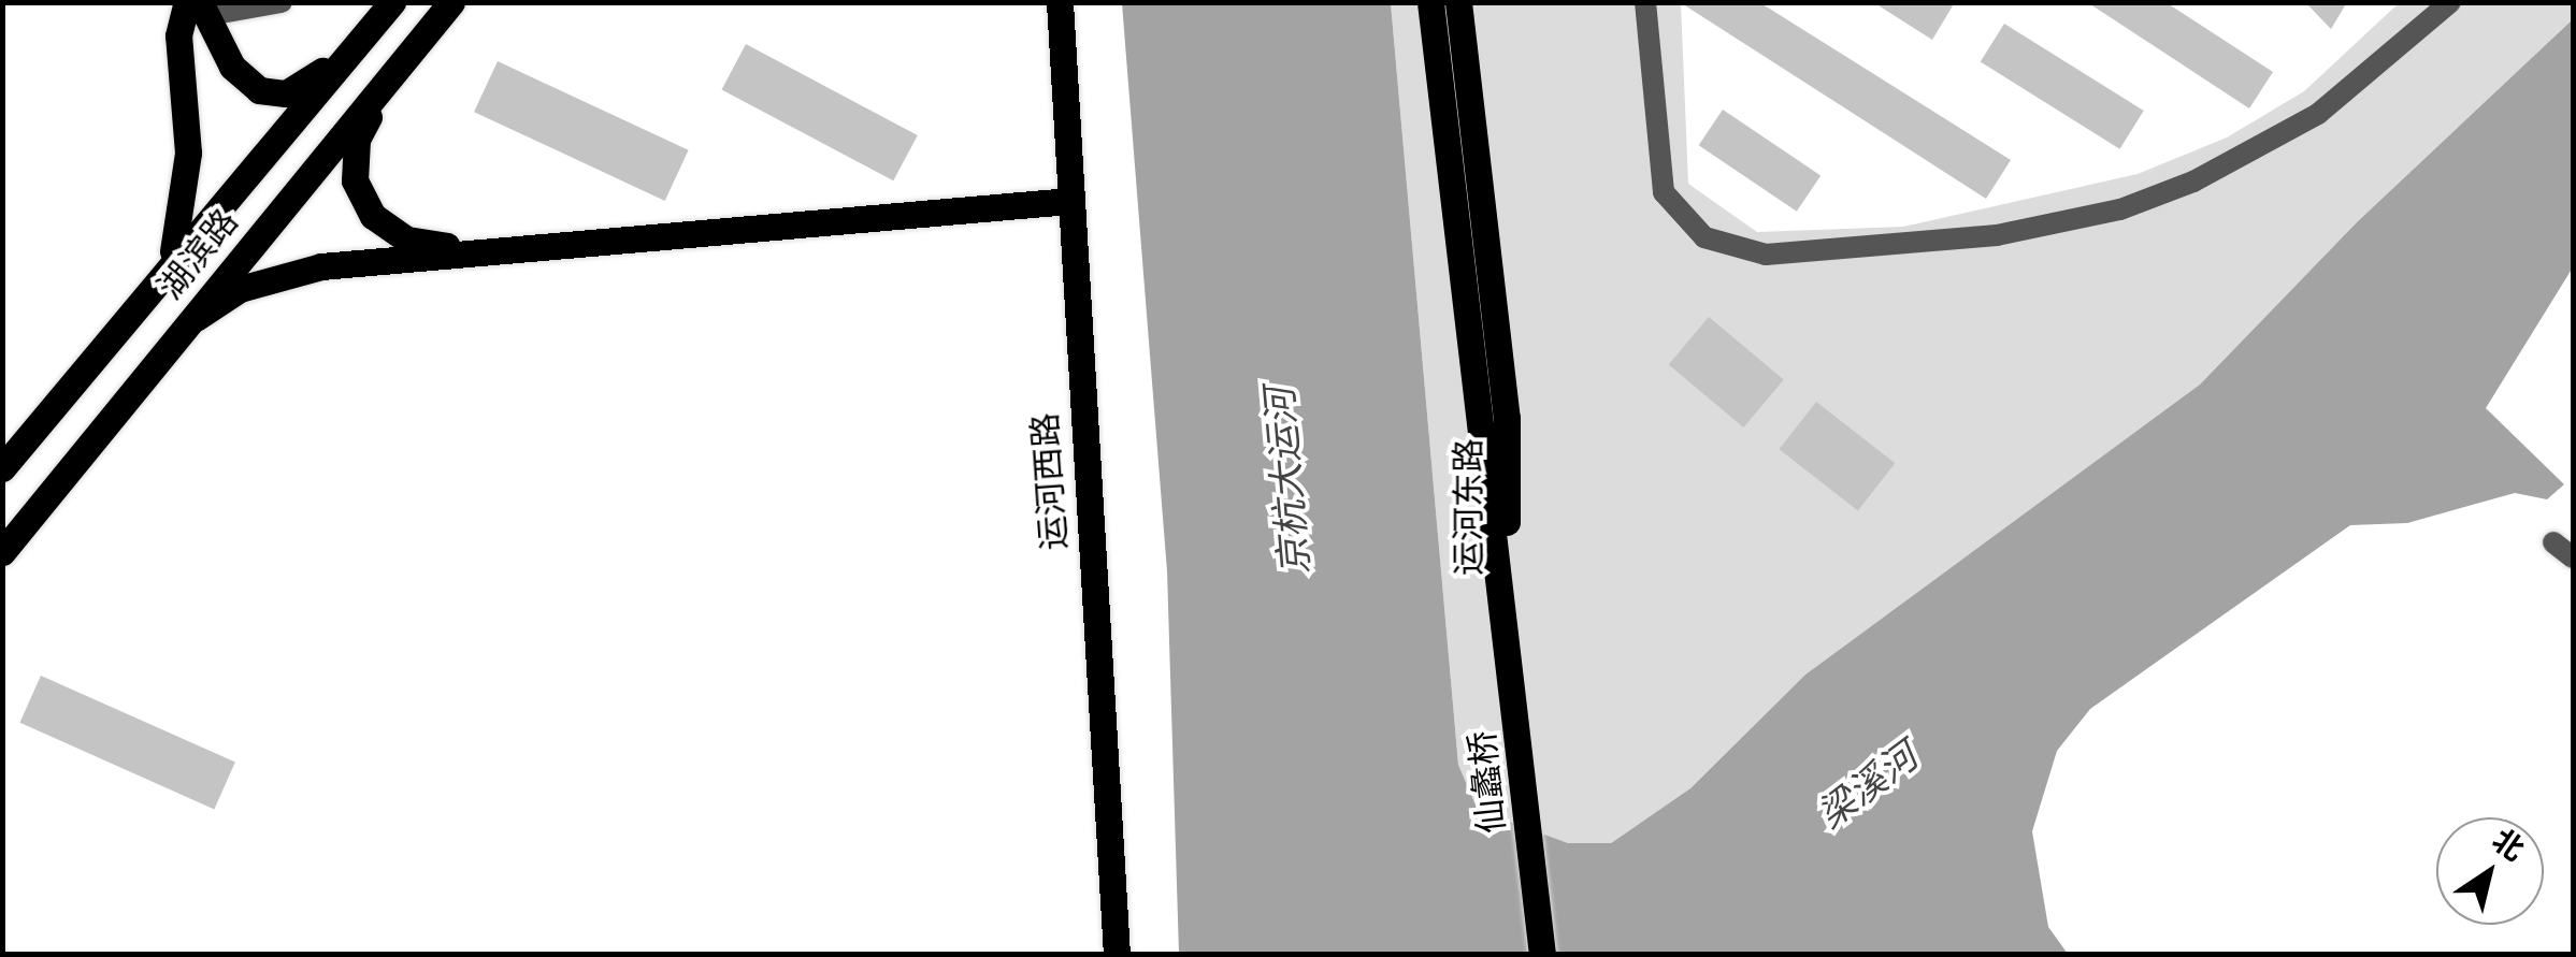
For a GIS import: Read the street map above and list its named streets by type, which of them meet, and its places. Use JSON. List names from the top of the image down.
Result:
{
  "streets": {
    "main road": [
      "湖滨路",
      "运河西路",
      "运河东路",
      "仙蠡桥"
    ]
  },
  "crossings": [
    ["运河东路", "仙蠡桥"]
  ],
  "water": ["京杭大运河", "梁溪河"],
  "north": "top right"
}
